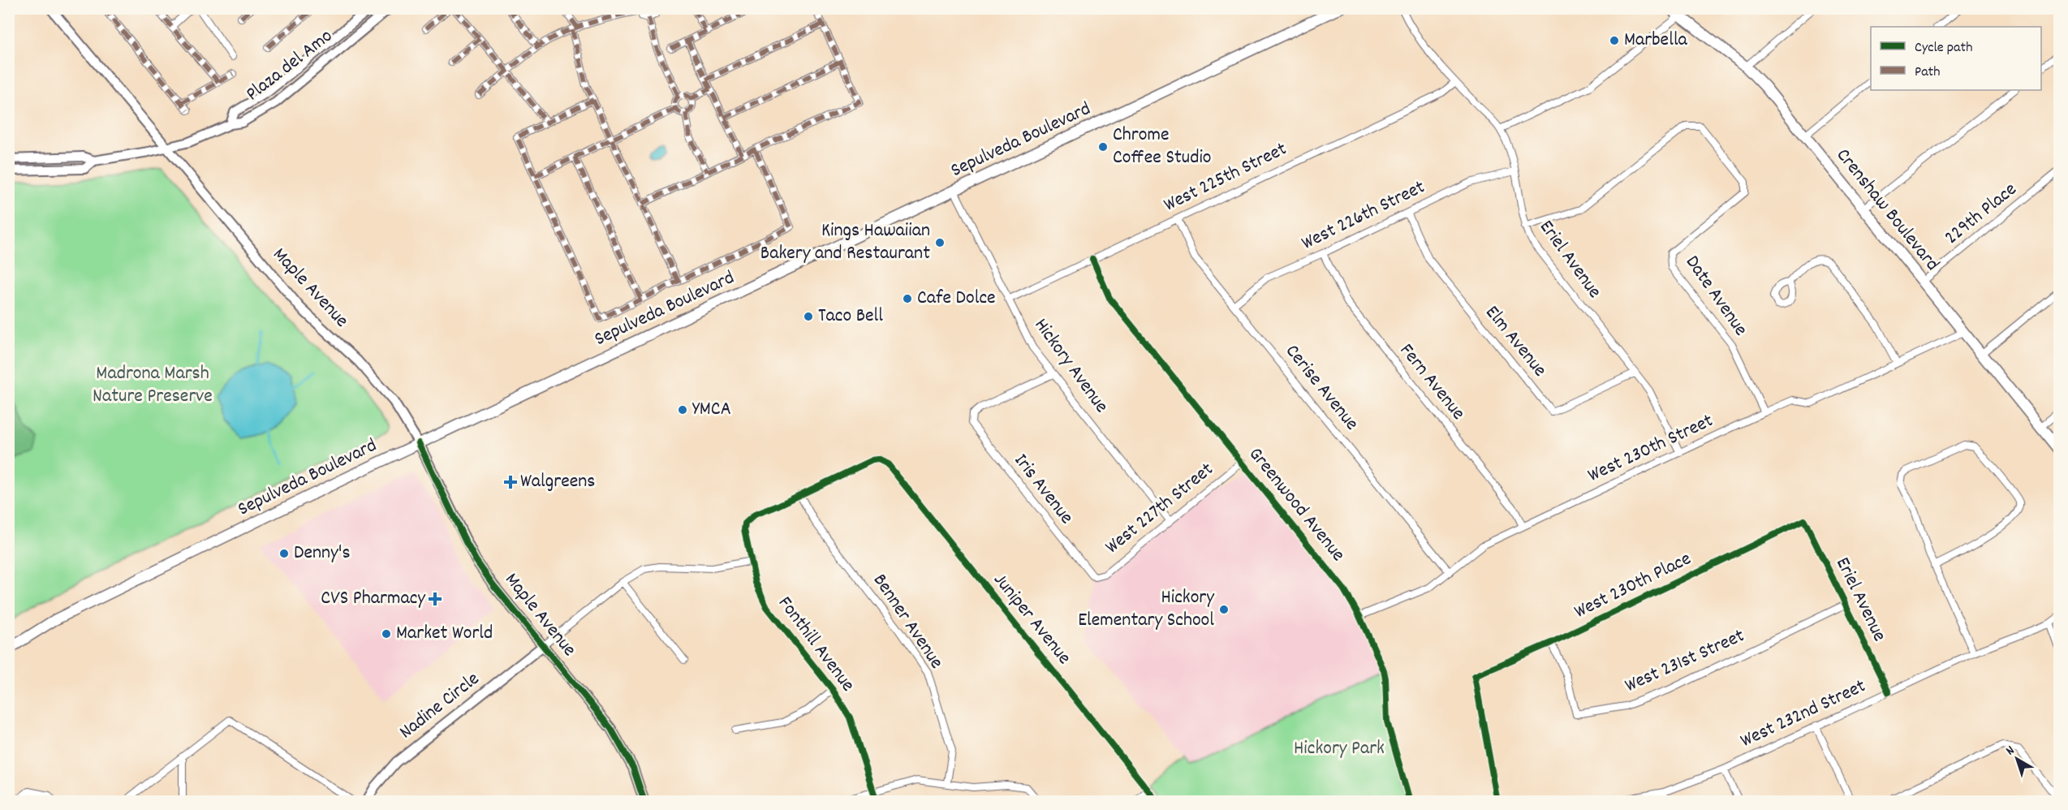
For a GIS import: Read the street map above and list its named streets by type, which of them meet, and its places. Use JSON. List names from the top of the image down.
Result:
{
  "streets": {
    "main road": ["Sepulveda Boulevard", "Crenshaw Boulevard"],
    "street": [
      "Plaza del Amo",
      "West 225th Street",
      "229th Place",
      "West 226th Street",
      "Eriel Avenue",
      "Maple Avenue",
      "Date Avenue",
      "Elm Avenue",
      "Hickory Avenue",
      "Fern Avenue",
      "Cerise Avenue",
      "West 230th Street",
      "Iris Avenue",
      "Greenwood Avenue",
      "West 227th Street",
      "West 230th Place",
      "Juniper Avenue",
      "Benner Avenue",
      "Fonthill Avenue",
      "West 231st Street",
      "Nadine Circle",
      "West 232nd Street"
    ]
  },
  "crossings": [
    ["Plaza del Amo", "Maple Avenue"],
    ["Sepulveda Boulevard", "Maple Avenue"],
    ["Sepulveda Boulevard", "Hickory Avenue"],
    ["West 225th Street", "Eriel Avenue"],
    ["West 225th Street", "Hickory Avenue"],
    ["West 225th Street", "Cerise Avenue"],
    ["West 225th Street", "Greenwood Avenue"],
    ["Crenshaw Boulevard", "229th Place"],
    ["Crenshaw Boulevard", "West 230th Street"],
    ["West 226th Street", "Eriel Avenue"],
    ["West 226th Street", "Elm Avenue"],
    ["West 226th Street", "Fern Avenue"],
    ["West 226th Street", "Cerise Avenue"],
    ["Eriel Avenue", "Date Avenue"],
    ["Eriel Avenue", "Elm Avenue"],
    ["Eriel Avenue", "West 230th Street"],
    ["Eriel Avenue", "West 230th Place"],
    ["Eriel Avenue", "West 231st Street"],
    ["Eriel Avenue", "West 232nd Street"],
    ["Maple Avenue", "Nadine Circle"],
    ["Date Avenue", "West 230th Street"],
    ["Hickory Avenue", "Iris Avenue"],
    ["Hickory Avenue", "West 227th Street"],
    ["Fern Avenue", "West 230th Street"],
    ["Cerise Avenue", "West 230th Street"],
    ["West 230th Street", "Greenwood Avenue"],
    ["Iris Avenue", "West 227th Street"],
    ["Greenwood Avenue", "West 227th Street"],
    ["West 230th Place", "West 231st Street"],
    ["Juniper Avenue", "Benner Avenue"]
  ],
  "parks": ["Madrona Marsh Nature Preserve", "Hickory Park"],
  "places": {
    "other": [
      "Marbella",
      "Chrome Coffee Studio",
      "Kings Hawaiian Bakery and Restaurant",
      "Cafe Dolce",
      "Taco Bell",
      "YMCA",
      "Denny's",
      "Hickory Elementary School",
      "Market World"
    ],
    "health": ["Walgreens", "CVS Pharmacy"]
  },
  "legend": ["Cycle path", "Path"],
  "north": "top left"
}
